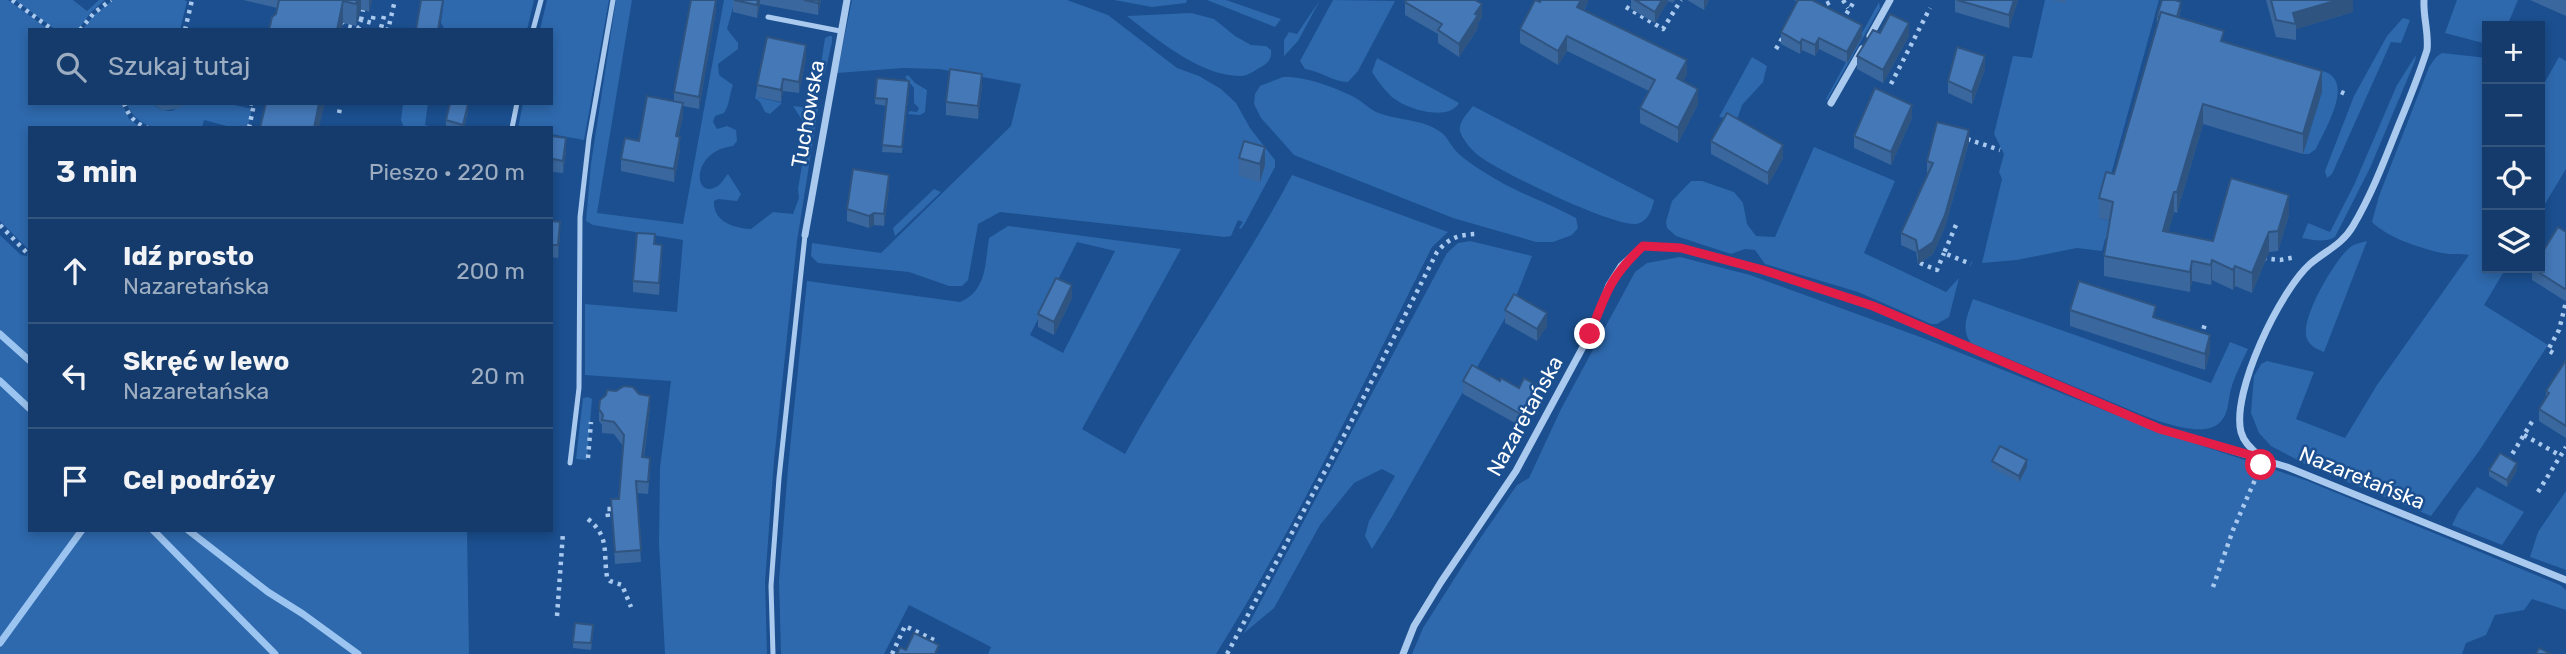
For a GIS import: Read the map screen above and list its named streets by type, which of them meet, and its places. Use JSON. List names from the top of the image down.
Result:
{
  "streets": {
    "street": ["Tuchowska", "Nazaretańska"]
  },
  "page": {
    "map_buttons": ["+", "−"],
    "search": "Szukaj tutaj",
    "heading": ["3 min", "Pieszo · 220 m"],
    "list": [
      ["Idź prosto", "Nazaretańska", "200 m"],
      ["Skręć w lewo", "Nazaretańska", "20 m"],
      "Cel podróży"
    ]
  }
}
